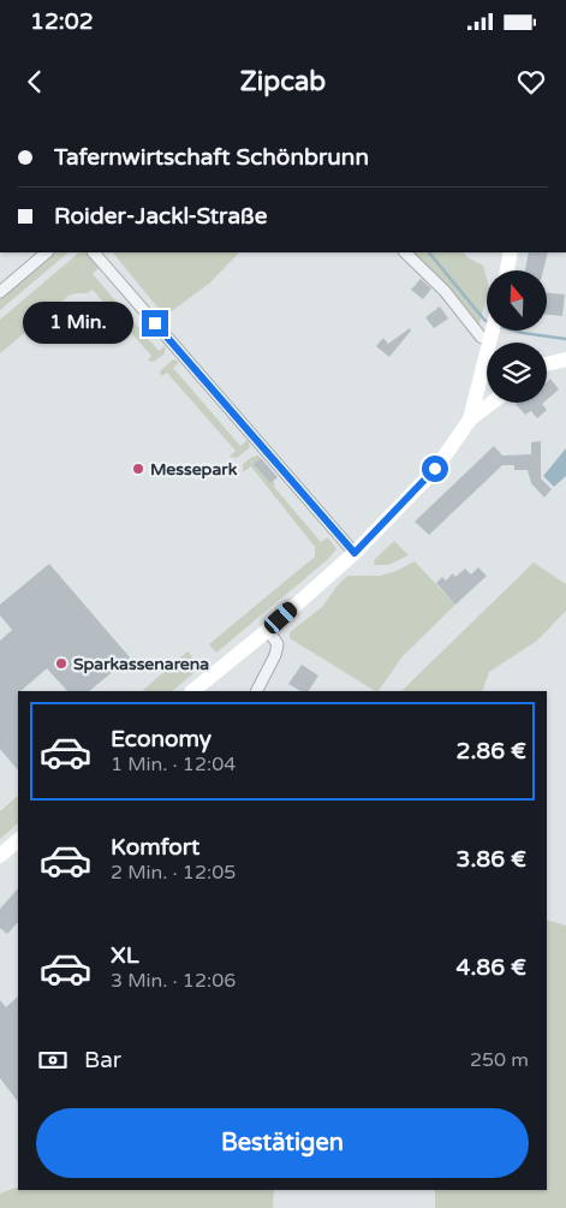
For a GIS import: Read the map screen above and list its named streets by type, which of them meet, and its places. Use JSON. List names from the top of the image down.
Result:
{
  "places": ["Messepark", "Sparkassenarena"],
  "north": "top",
  "page": {
    "status": "12:02",
    "header": "Zipcab",
    "banner": ["Tafernwirtschaft Schönbrunn", "Roider-Jackl-Straße"],
    "bubble": "1 Min.",
    "list": [
      {
        "name": "Economy",
        "note": "1 Min. · 12:04",
        "value": "2.86 €"
      },
      {
        "name": "Komfort",
        "note": "2 Min. · 12:05",
        "value": "3.86 €"
      },
      {
        "name": "XL",
        "note": "3 Min. · 12:06",
        "value": "4.86 €"
      }
    ],
    "pay": ["Bar", "250 m"],
    "buttons": "Bestätigen"
  }
}
